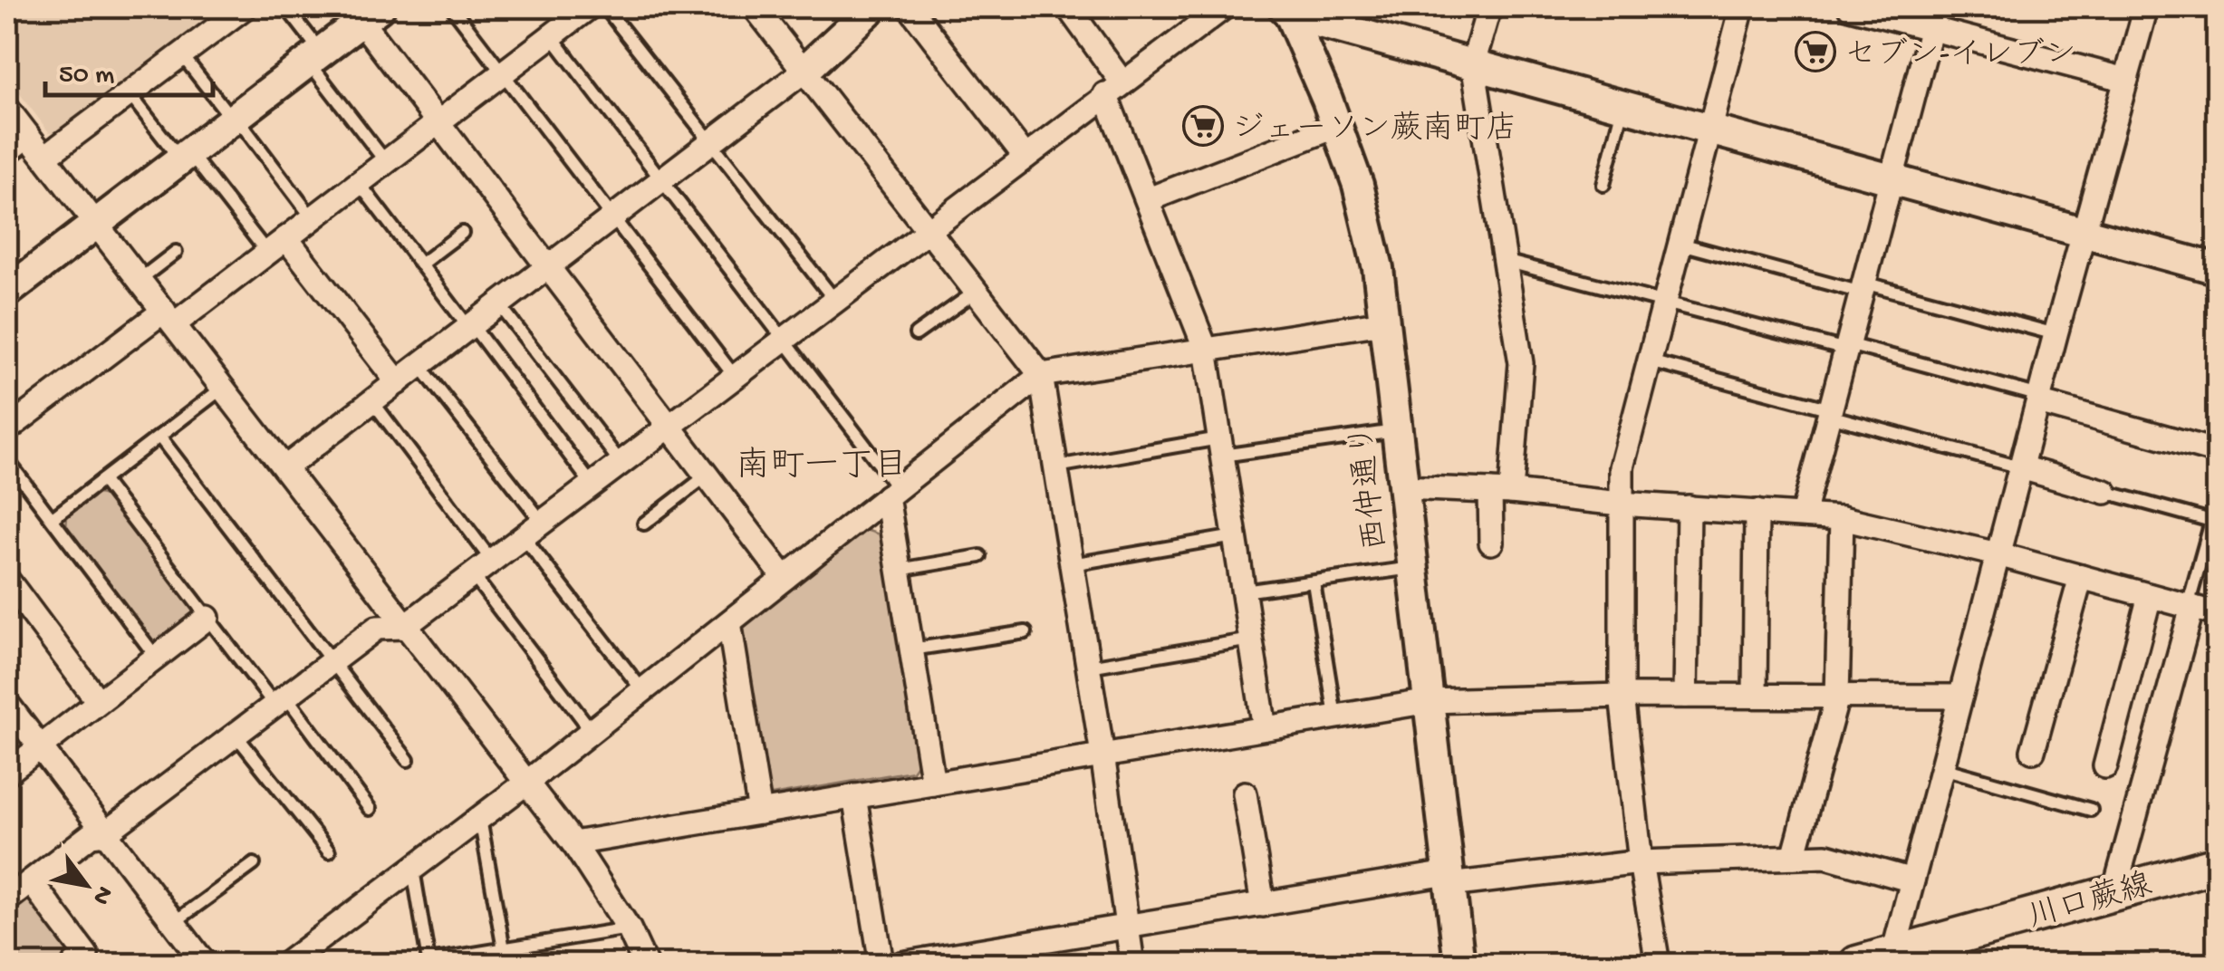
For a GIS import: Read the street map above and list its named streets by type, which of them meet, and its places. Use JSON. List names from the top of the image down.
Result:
{
  "streets": {
    "main road": ["川口蕨線"],
    "street": ["西仲通り"]
  },
  "districts": ["南町一丁目"],
  "places": {
    "supermarket": ["セブン-イレブン", "ジェーソン蕨南町店"]
  },
  "scale_bar": "50 m",
  "north": "bottom right"
}
